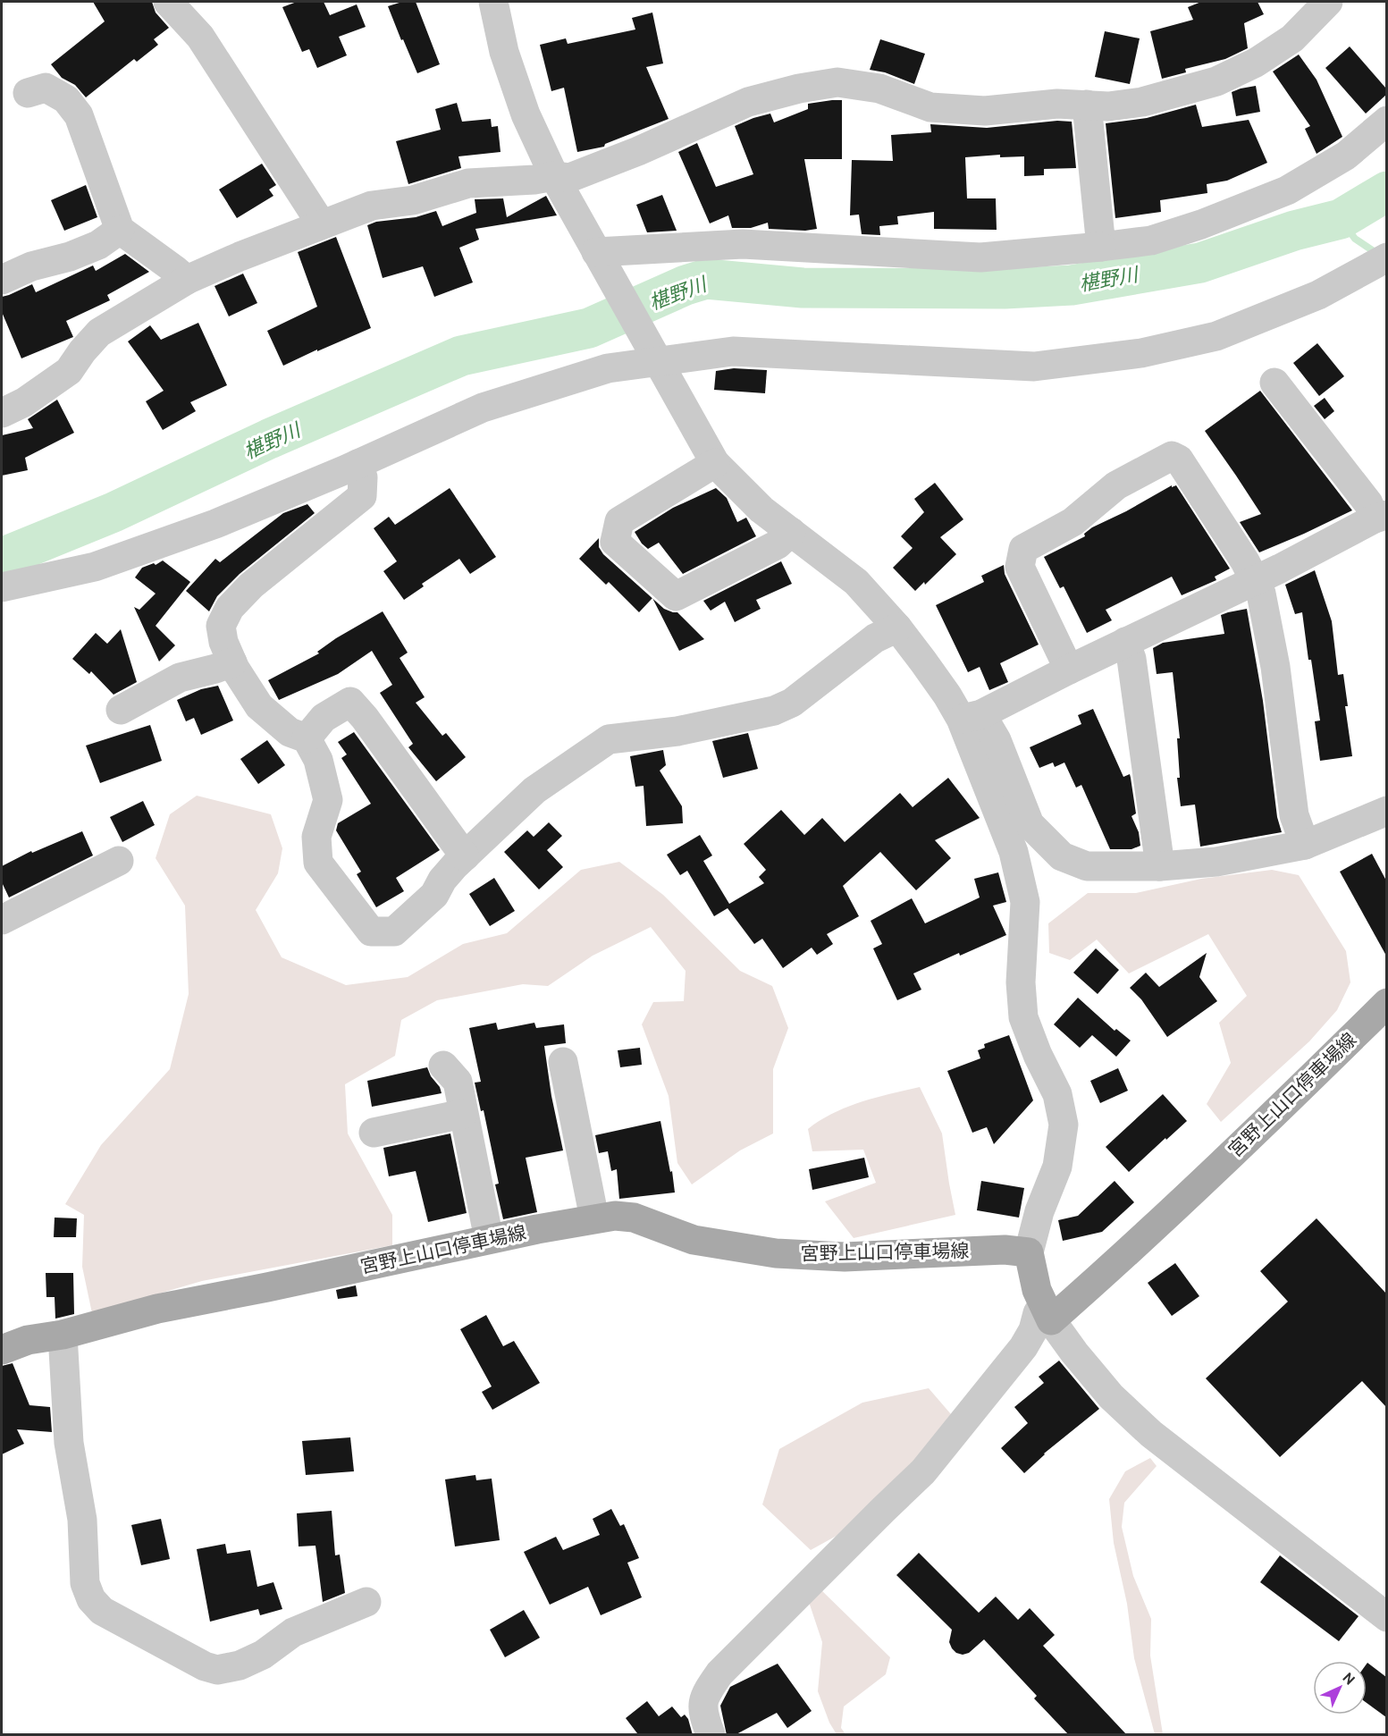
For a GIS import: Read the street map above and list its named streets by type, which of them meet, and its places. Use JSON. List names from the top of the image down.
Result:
{
  "streets": {
    "main road": ["宮野上山口停車場線"]
  },
  "water": ["椹野川"],
  "north": "top right"
}
